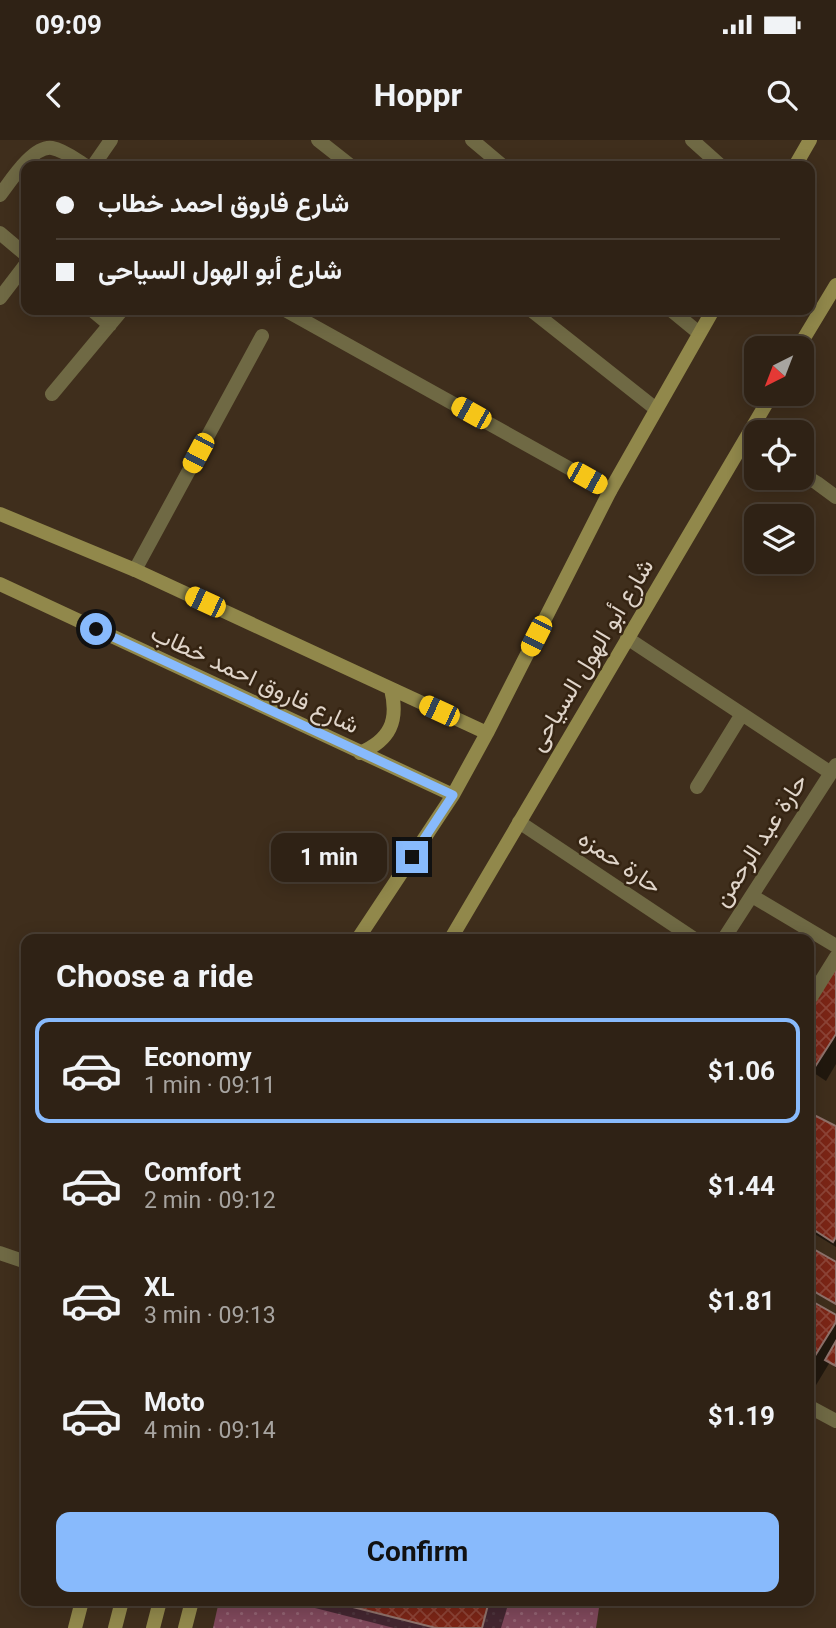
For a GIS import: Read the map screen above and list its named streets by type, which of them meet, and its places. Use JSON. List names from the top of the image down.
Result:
{
  "streets": {
    "main road": ["شارع أبو الهول السياحى", "شارع فاروق احمد خطاب"],
    "street": ["حارة عبد الرحمن", "حارة حمزه"]
  },
  "crossings": [
    ["شارع أبو الهول السياحى", "شارع فاروق احمد خطاب"],
    ["شارع أبو الهول السياحى", "حارة حمزه"]
  ],
  "north": "bottom left",
  "page": {
    "status": "09:09",
    "header": "Hoppr",
    "banner": ["شارع فاروق احمد خطاب", "شارع أبو الهول السياحى"],
    "bubble": "1 min",
    "heading": "Choose a ride",
    "list": [
      {
        "name": "Economy",
        "note": "1 min · 09:11",
        "value": "$1.06"
      },
      {
        "name": "Comfort",
        "note": "2 min · 09:12",
        "value": "$1.44"
      },
      {
        "name": "XL",
        "note": "3 min · 09:13",
        "value": "$1.81"
      },
      {
        "name": "Moto",
        "note": "4 min · 09:14",
        "value": "$1.19"
      }
    ],
    "buttons": "Confirm"
  }
}
